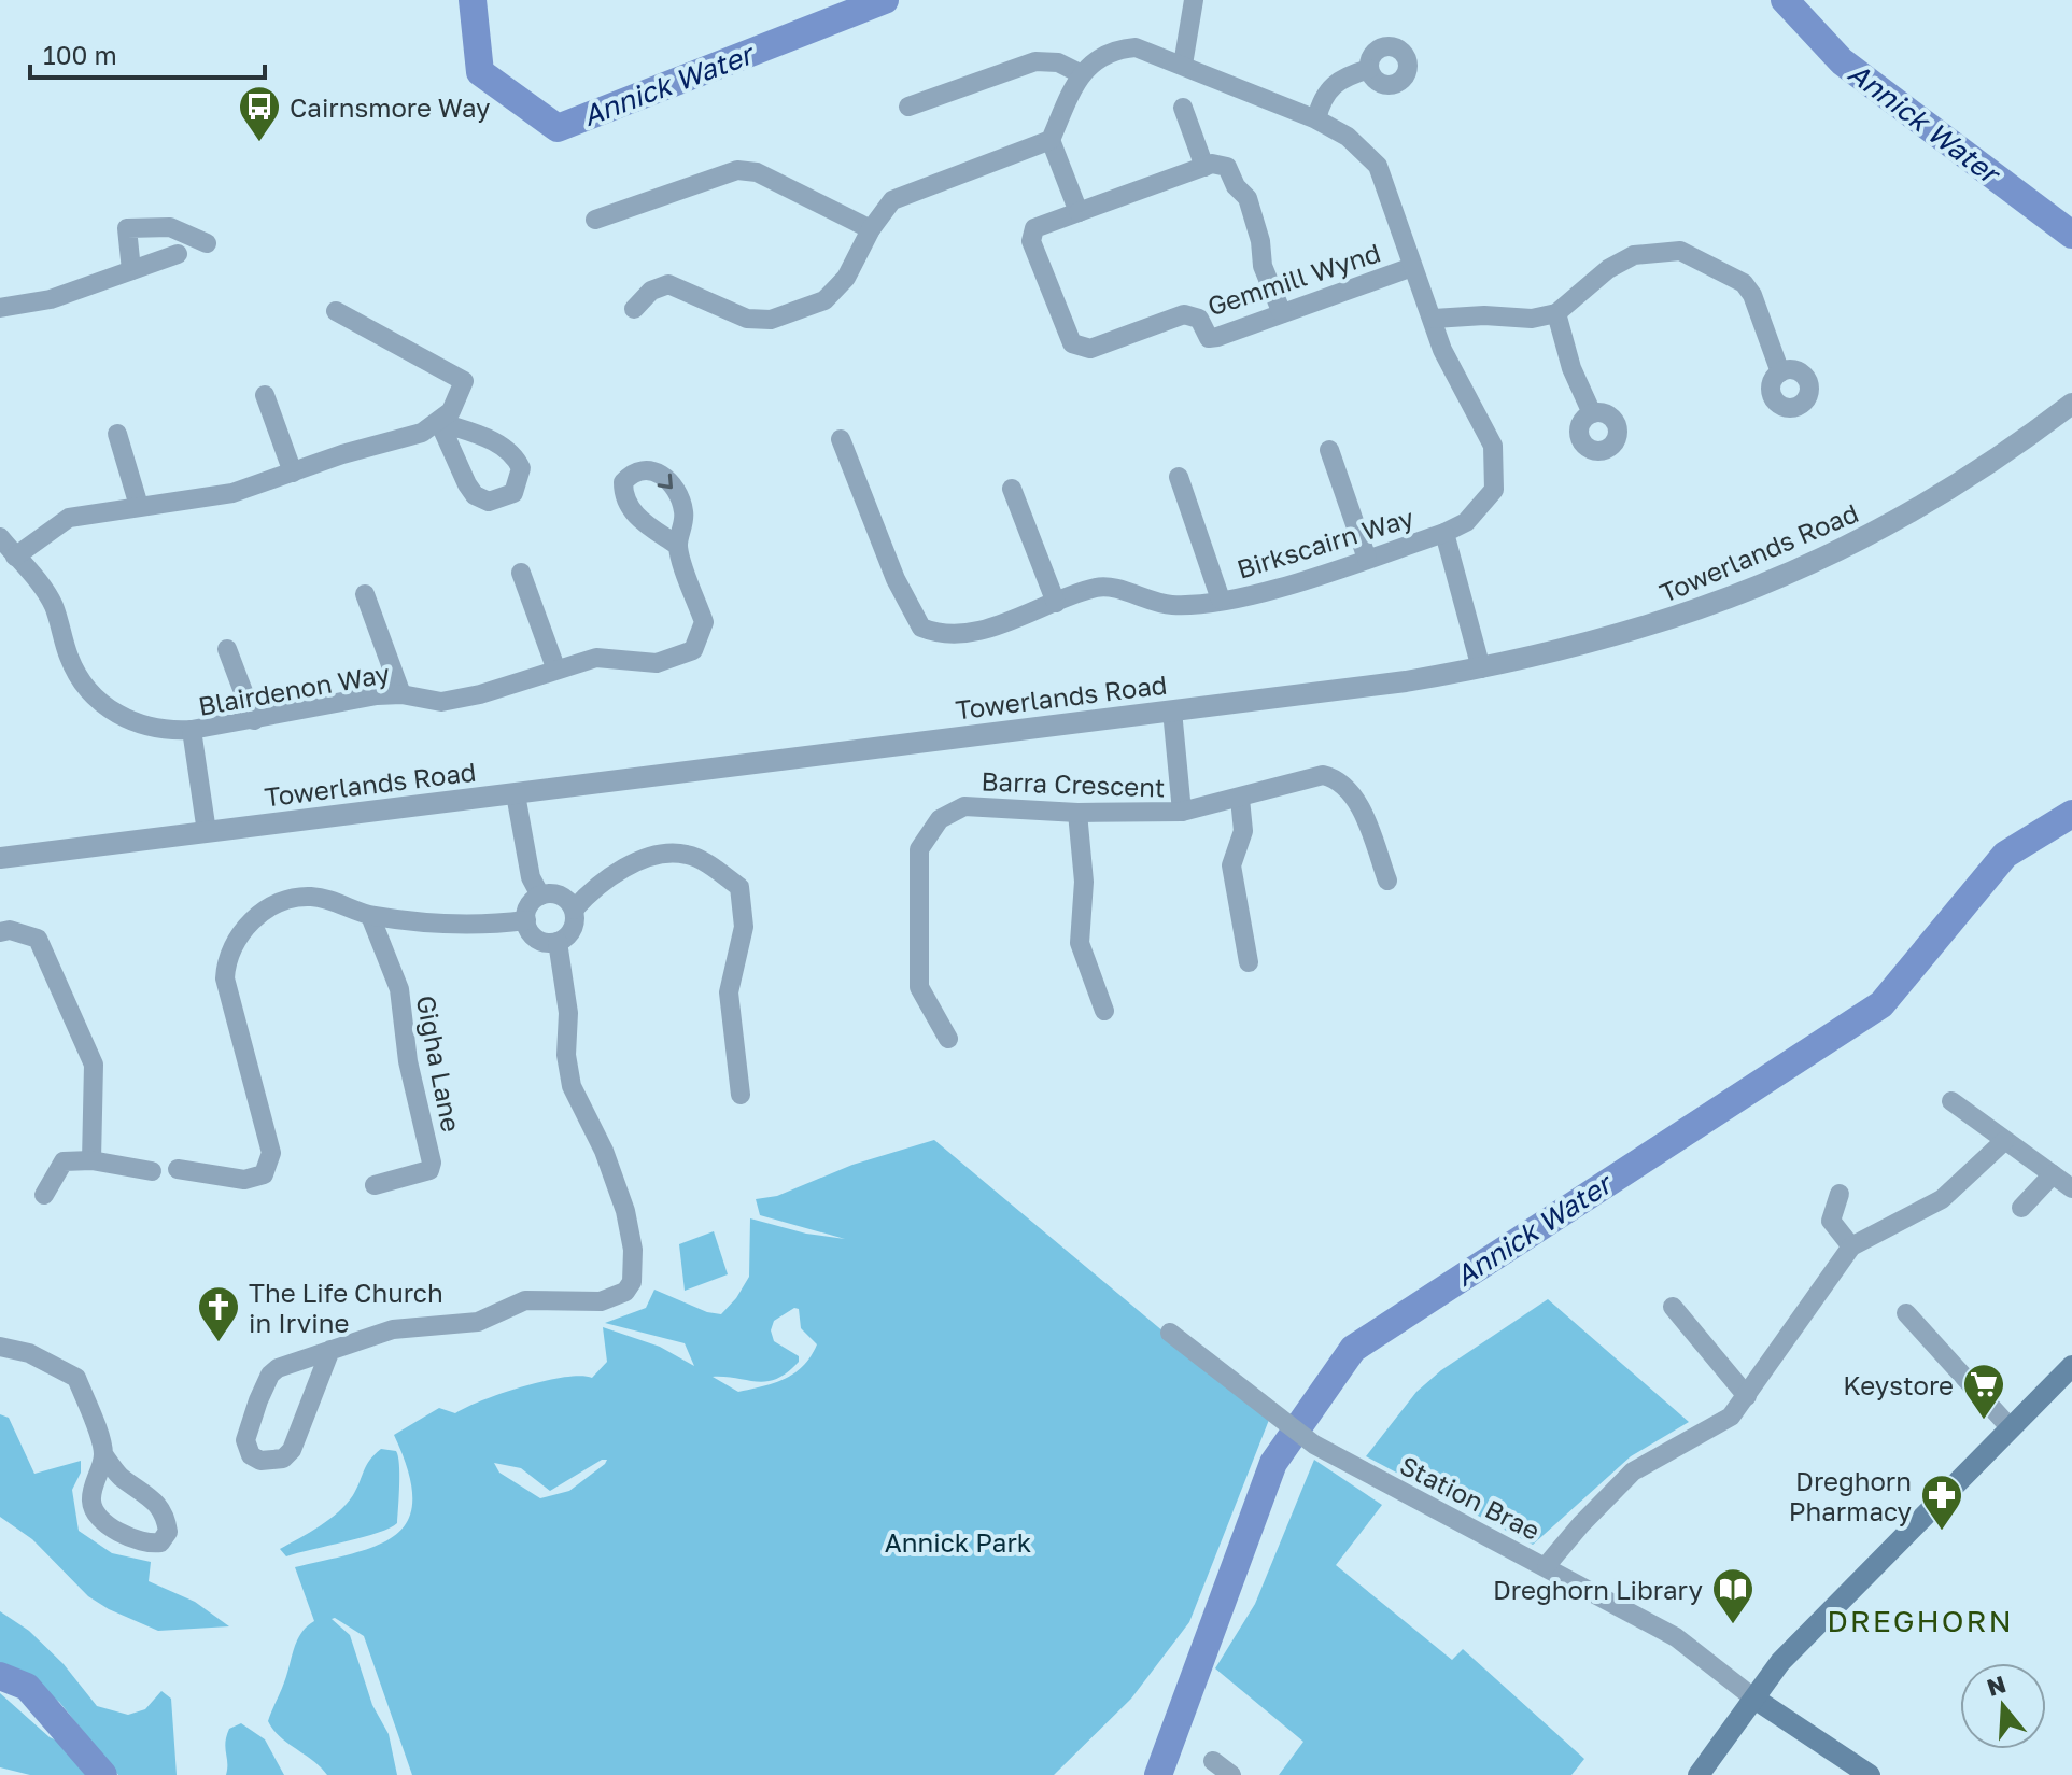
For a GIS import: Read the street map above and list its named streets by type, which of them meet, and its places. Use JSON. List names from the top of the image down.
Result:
{
  "streets": {
    "street": [
      "Gemmill Wynd",
      "Birkscairn Way",
      "Towerlands Road",
      "Blairdenon Way",
      "Barra Crescent",
      "Gigha Lane",
      "Station Brae"
    ]
  },
  "crossings": [
    ["Gemmill Wynd", "Birkscairn Way"],
    ["Towerlands Road", "Blairdenon Way"]
  ],
  "districts": ["DREGHORN"],
  "water": ["Annick Water"],
  "parks": ["Annick Park"],
  "places": {
    "bus stop": ["Cairnsmore Way"],
    "church": ["The Life Church in Irvine"],
    "supermarket": ["Keystore"],
    "pharmacy": ["Dreghorn Pharmacy"],
    "library": ["Dreghorn Library"]
  },
  "scale_bar": "100 m",
  "north": "top"
}
